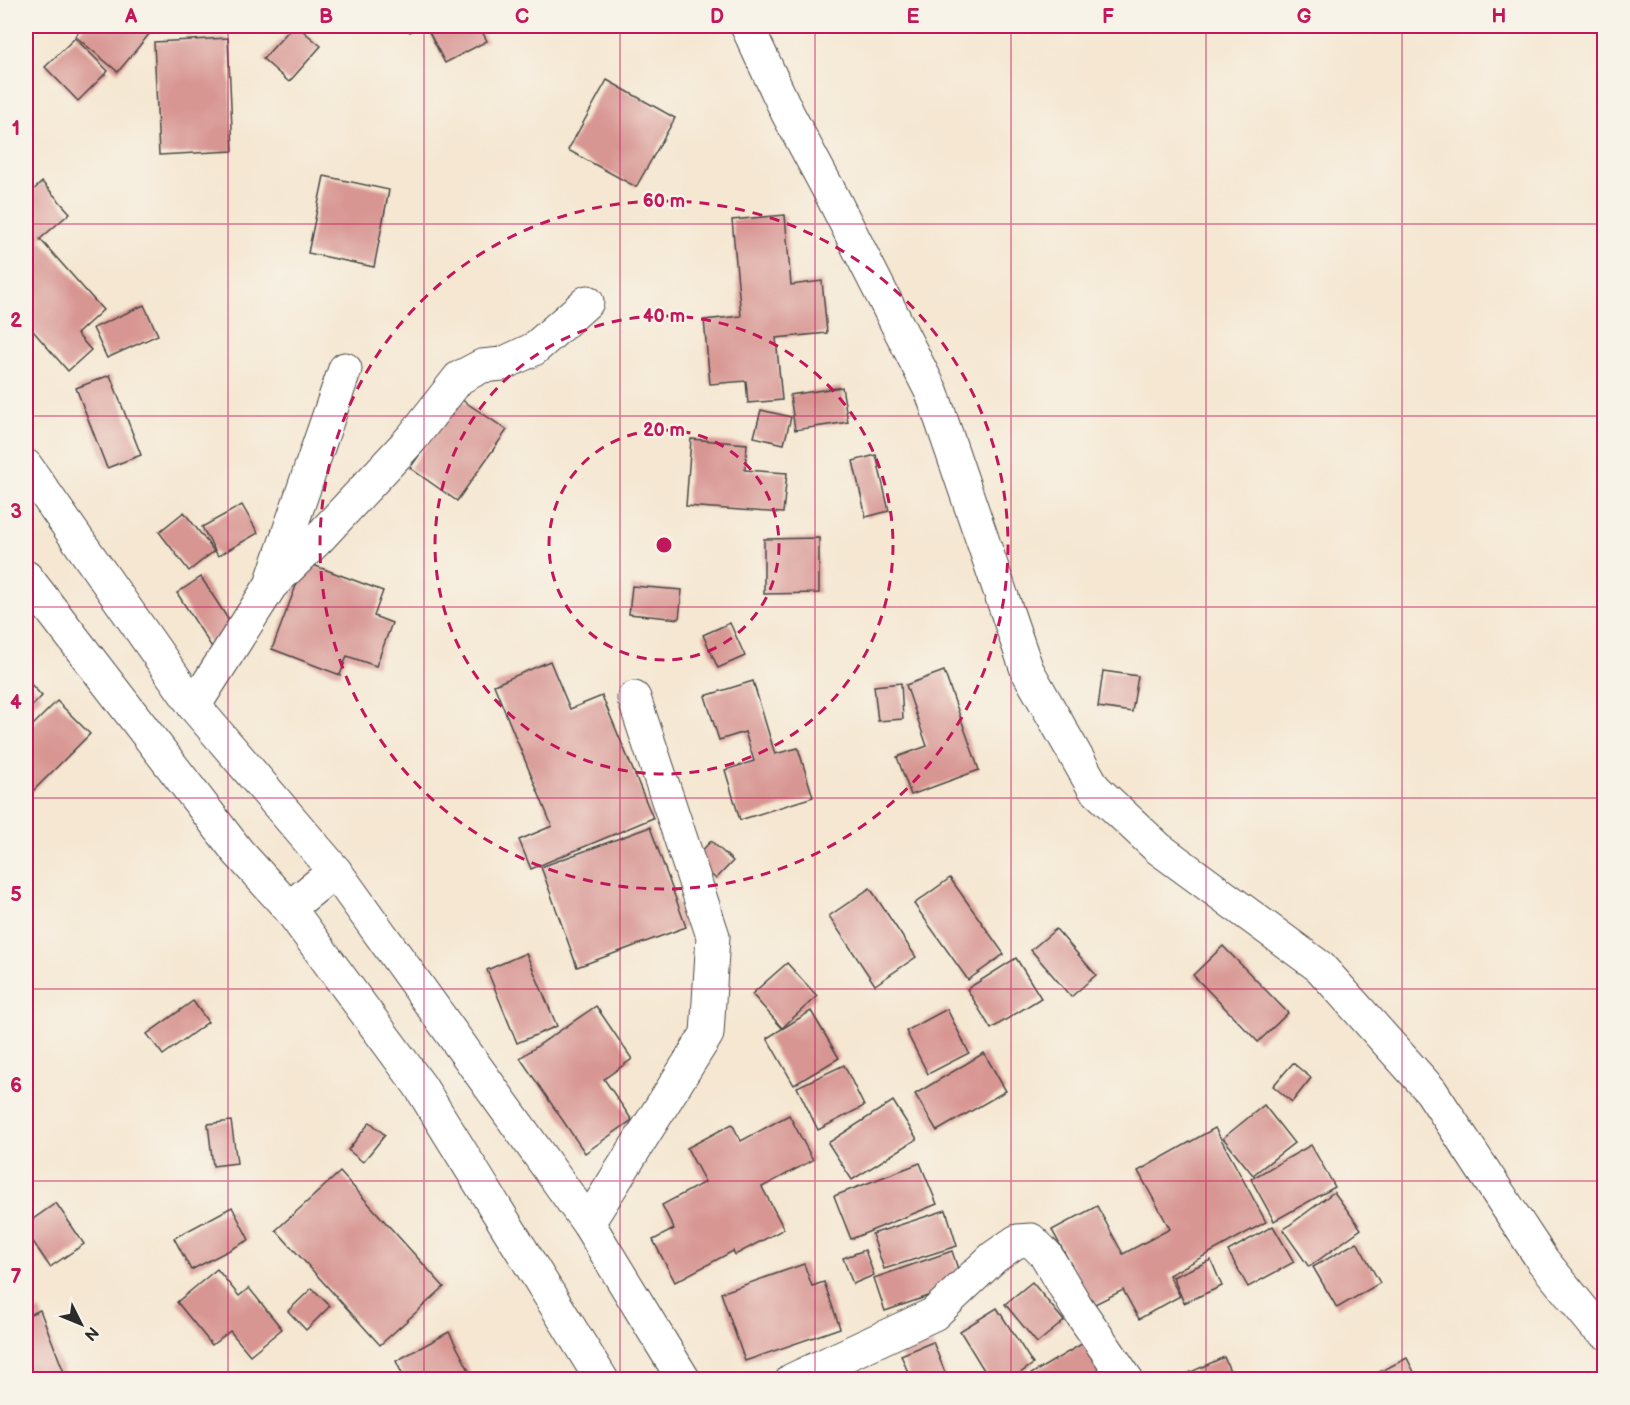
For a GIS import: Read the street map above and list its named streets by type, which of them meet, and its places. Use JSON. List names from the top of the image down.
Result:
{
  "north": "bottom right",
  "grid": {
    "columns": [
      "A",
      "B",
      "C",
      "D",
      "E",
      "F",
      "G",
      "H"
    ],
    "rows": [
      "1",
      "2",
      "3",
      "4",
      "5",
      "6",
      "7"
    ]
  },
  "rings": ["60 m", "40 m", "20 m"]
}
